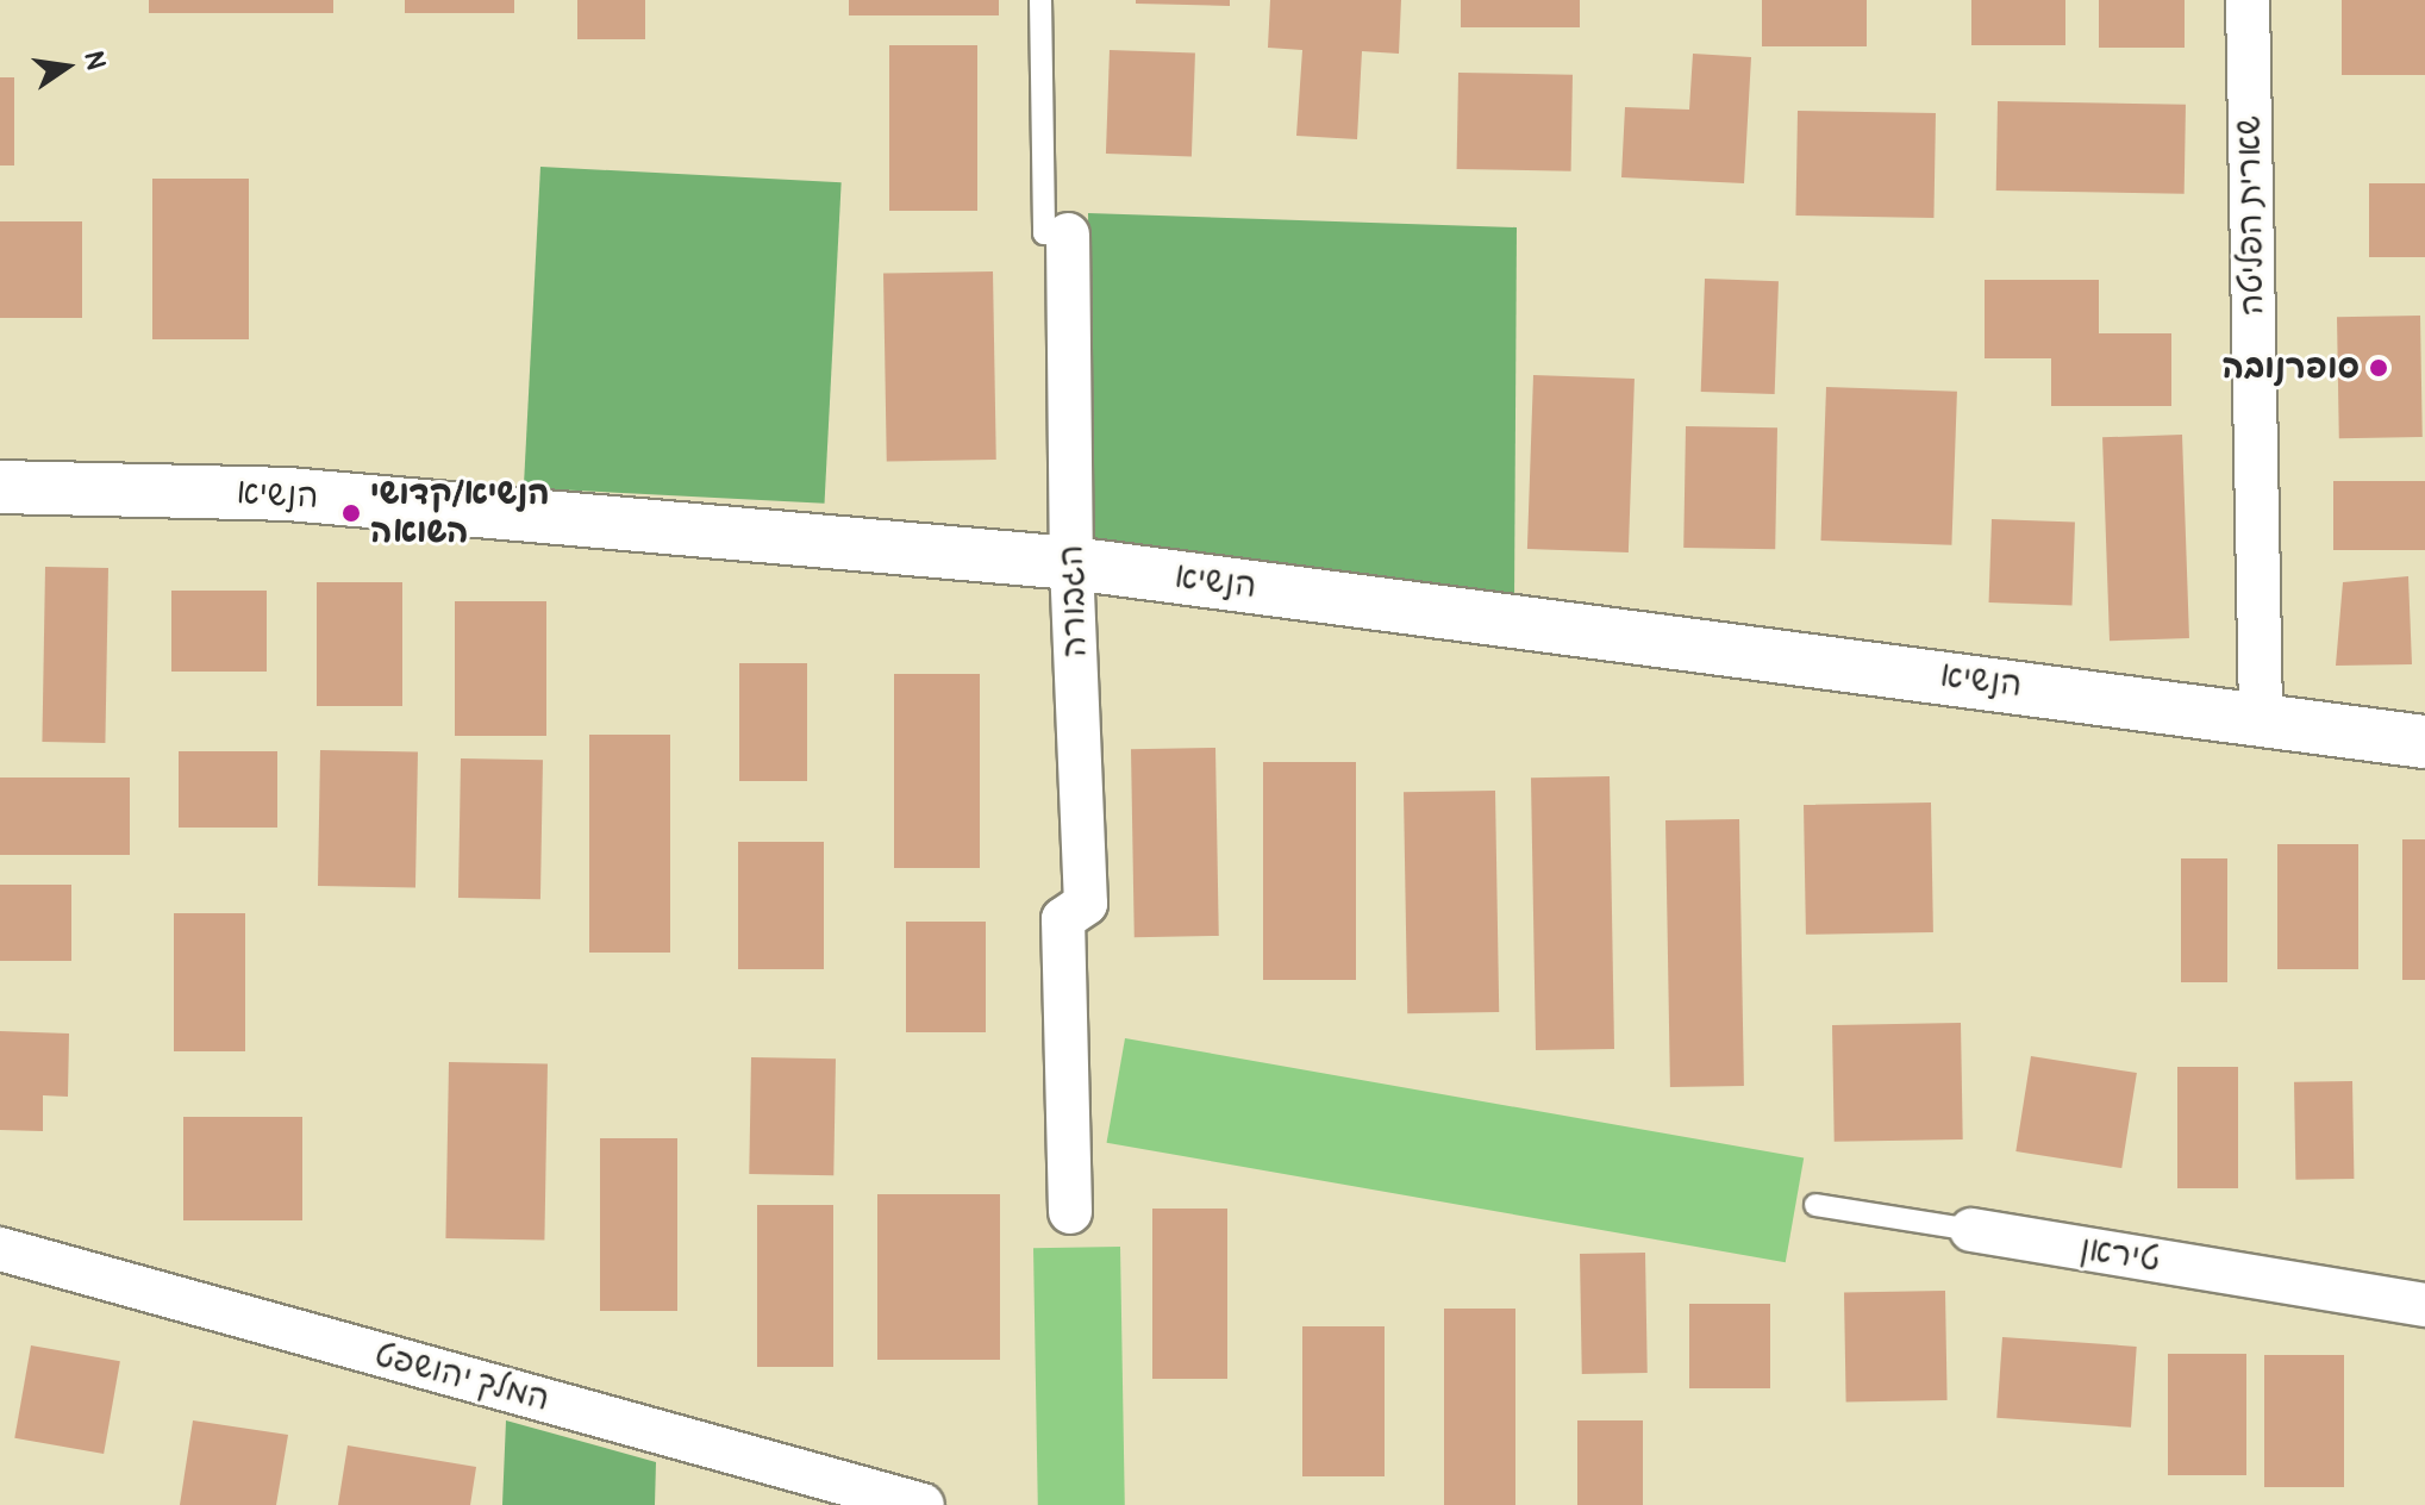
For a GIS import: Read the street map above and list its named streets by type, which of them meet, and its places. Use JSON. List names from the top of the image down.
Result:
{
  "streets": {
    "street": [
      "שארית הפליטה",
      "הנשיא",
      "הגבורה",
      "טיראן",
      "המלך יהושפט"
    ]
  },
  "crossings": [
    ["שארית הפליטה", "הנשיא"],
    ["הנשיא", "הגבורה"]
  ],
  "places": ["סופרנובה", "הנשיא/קדושי השואה"],
  "north": "right"
}
